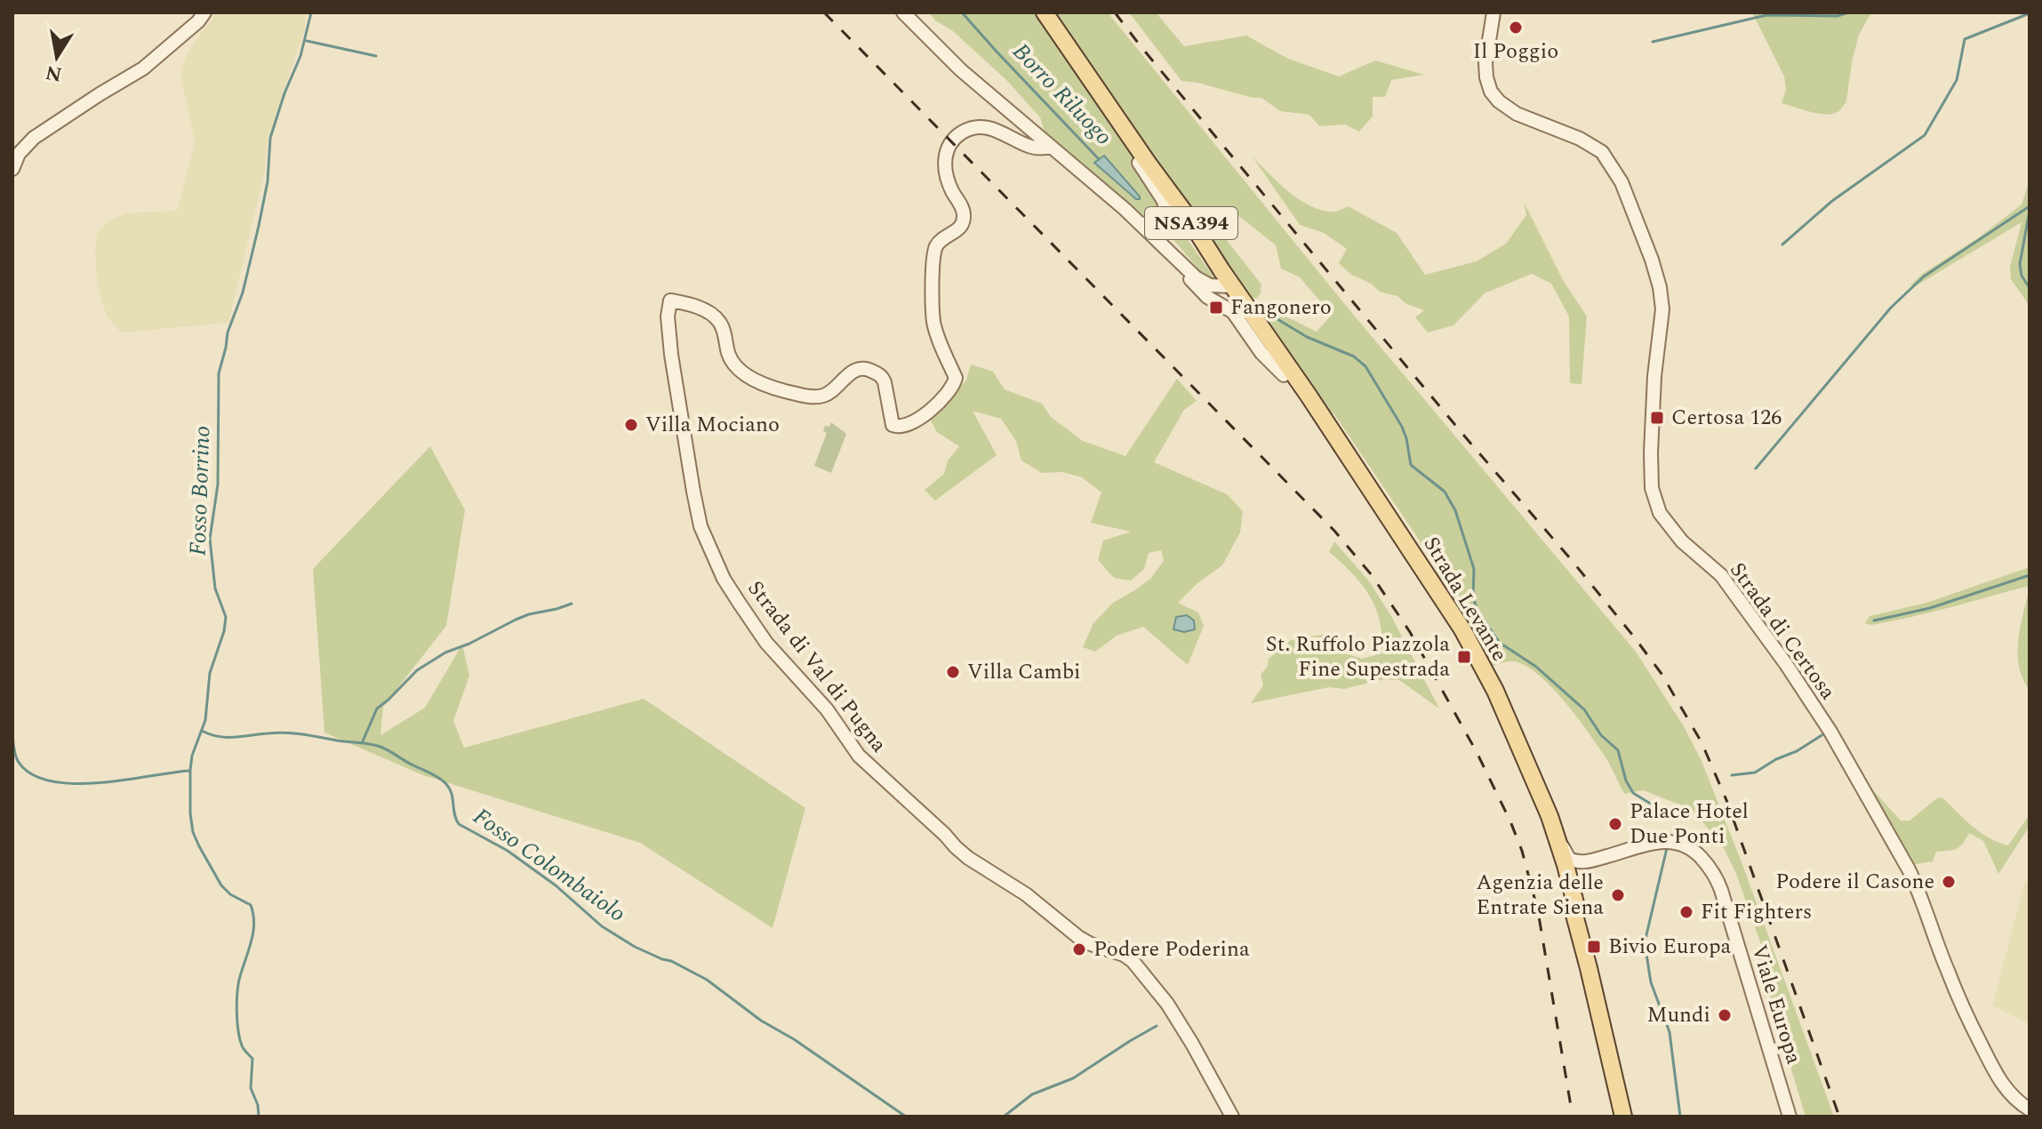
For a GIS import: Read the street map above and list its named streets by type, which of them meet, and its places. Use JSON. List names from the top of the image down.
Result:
{
  "streets": {
    "main road": ["NSA394", "Strada Levante"],
    "street": ["Strada di Certosa", "Strada di Val di Pugna", "Viale Europa"]
  },
  "crossings": [
    ["NSA394", "Strada Levante"]
  ],
  "water": ["Borro Riluogo", "Fosso Borrino", "Fosso Colombaiolo"],
  "places": {
    "other": [
      "Il Poggio",
      "Villa Mociano",
      "Villa Cambi",
      "Palace Hotel Due Ponti",
      "Podere il Casone",
      "Agenzia delle Entrate Siena",
      "Fit Fighters",
      "Podere Poderina",
      "Mundi"
    ],
    "transit": [
      "Fangonero",
      "Certosa 126",
      "St. Ruffolo Piazzola Fine Supestrada",
      "Bivio Europa"
    ]
  },
  "north": "bottom"
}
